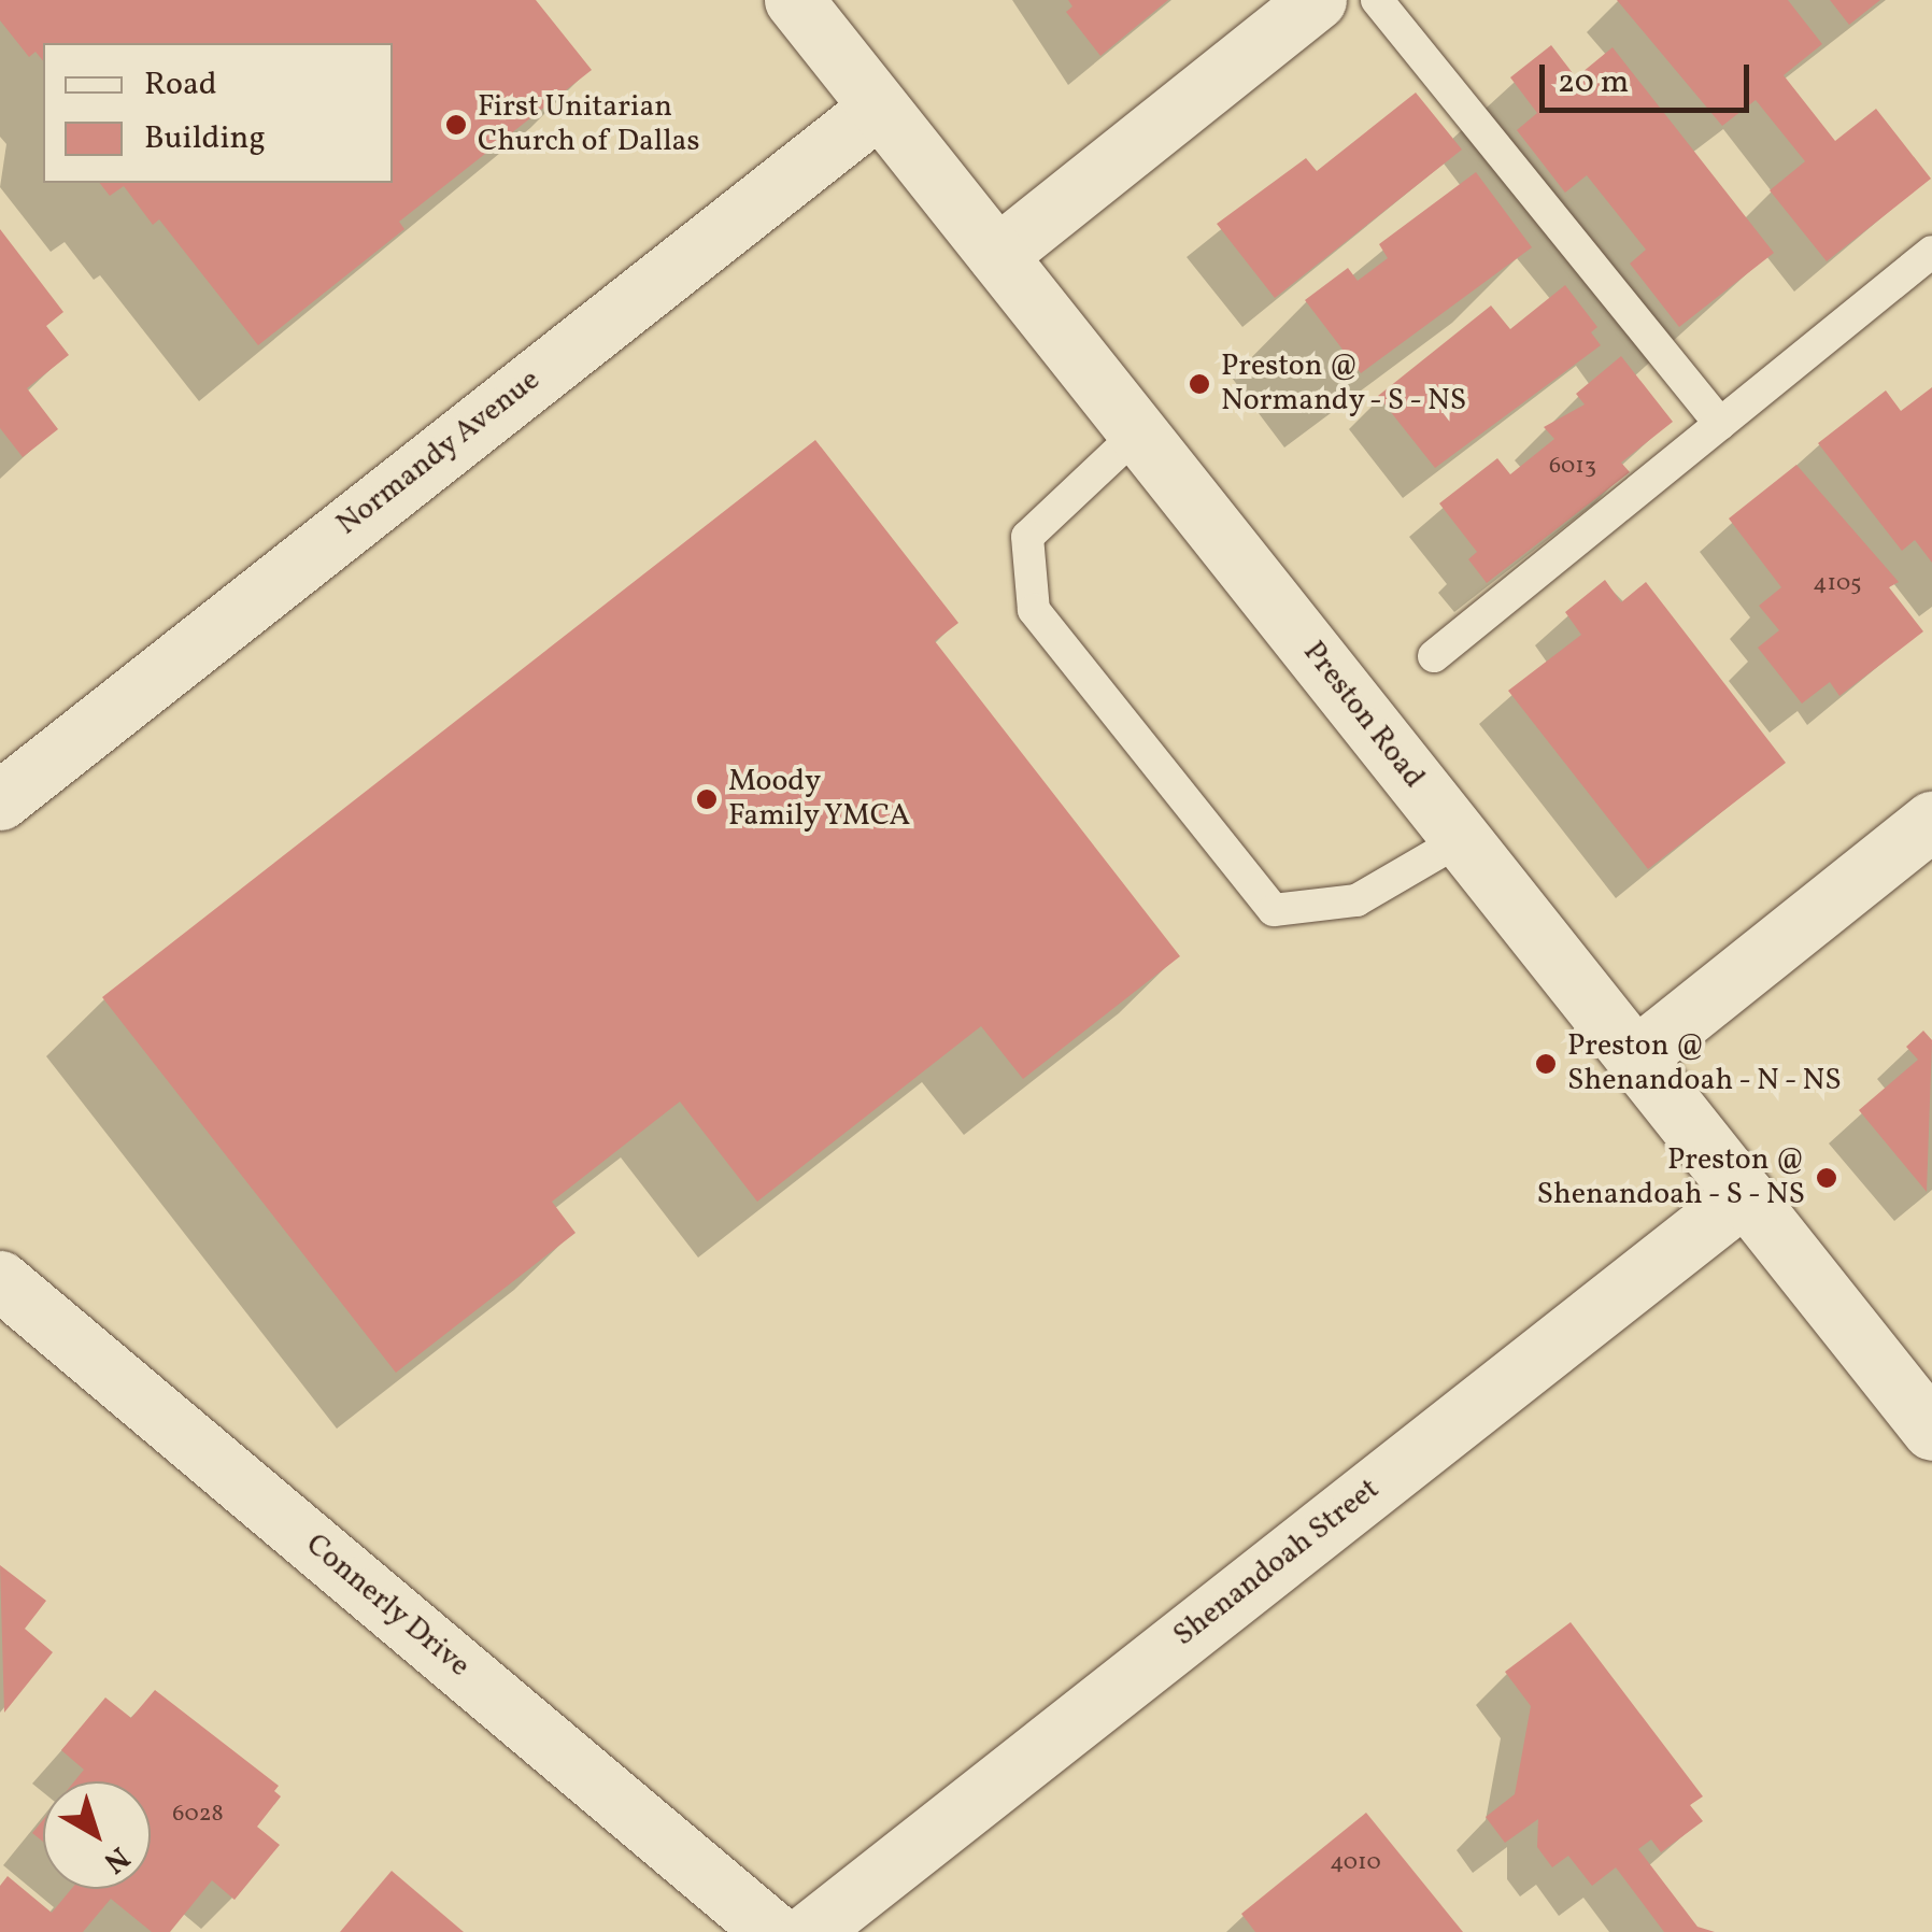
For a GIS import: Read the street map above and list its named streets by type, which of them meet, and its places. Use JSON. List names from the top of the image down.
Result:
{
  "streets": {
    "street": [
      "Normandy Avenue",
      "Preston Road",
      "Shenandoah Street",
      "Connerly Drive"
    ]
  },
  "crossings": [
    ["Normandy Avenue", "Preston Road"],
    ["Preston Road", "Shenandoah Street"]
  ],
  "places": [
    "First Unitarian Church of Dallas",
    "Preston @ Normandy - S - NS",
    "Moody Family YMCA",
    "Preston @ Shenandoah - N - NS",
    "Preston @ Shenandoah - S - NS"
  ],
  "house_numbers": [
    "6013",
    "4105",
    "6028",
    "4010"
  ],
  "legend": ["Road", "Building"],
  "scale_bar": "20 m",
  "north": "bottom right"
}
